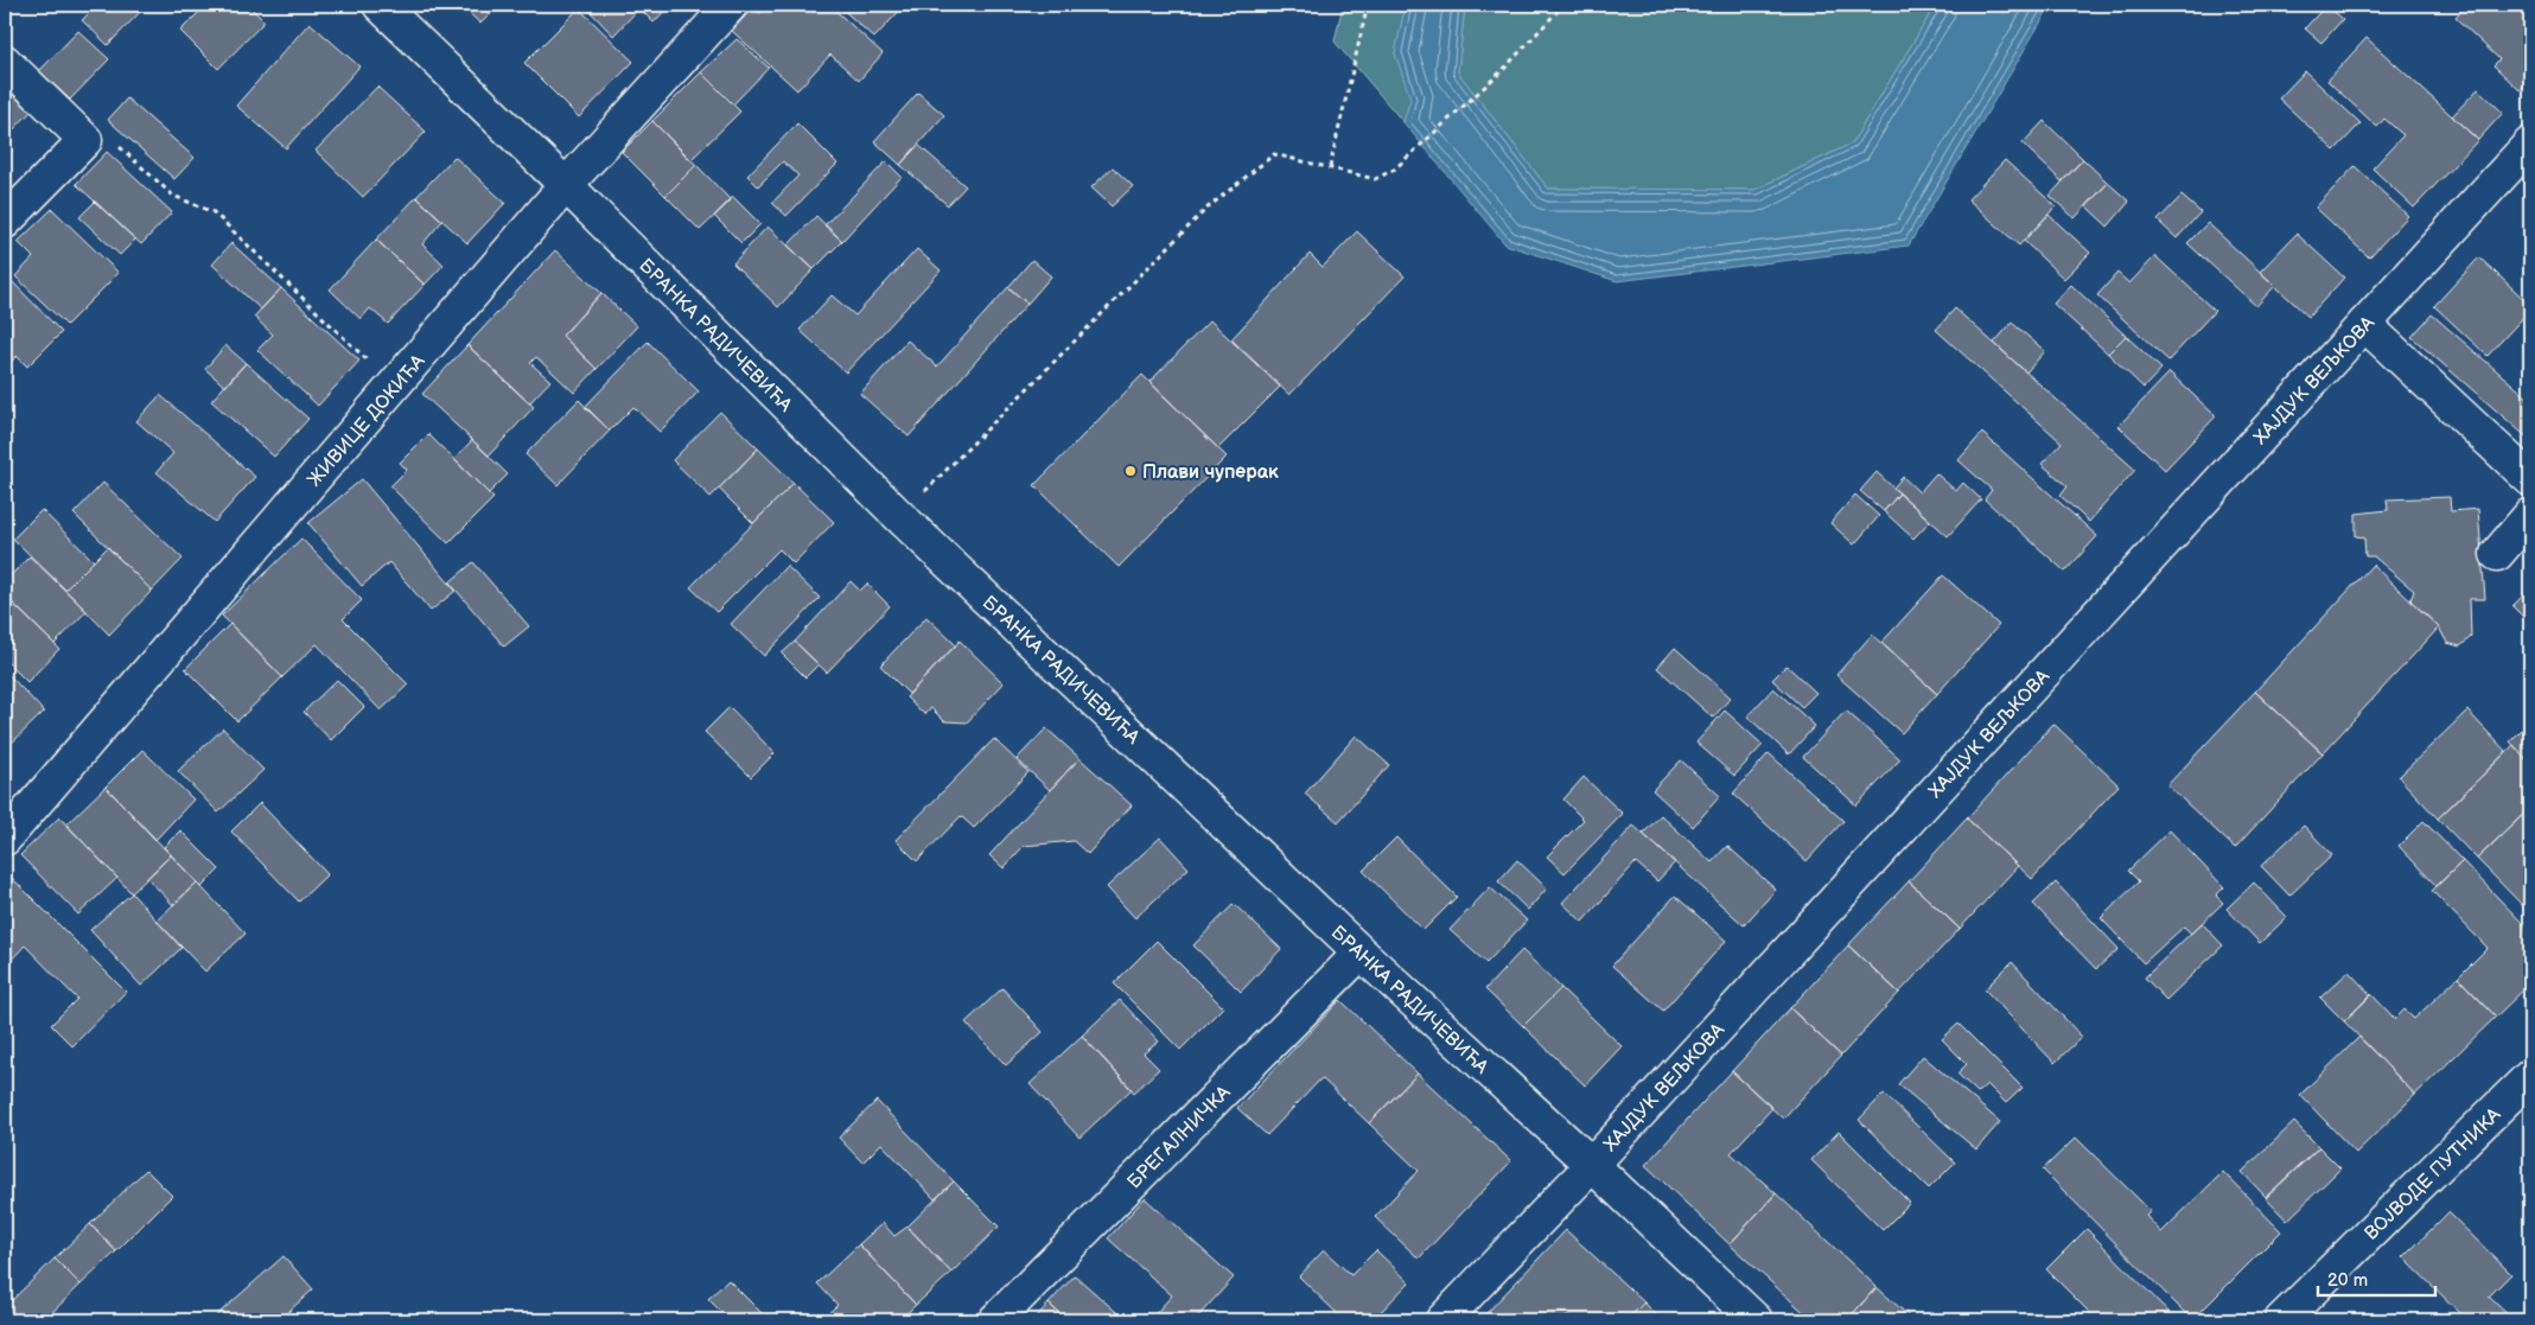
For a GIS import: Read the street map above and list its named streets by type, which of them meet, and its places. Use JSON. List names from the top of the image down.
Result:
{
  "streets": {
    "street": [
      "БРАНКА РАДИЧЕВИЋА",
      "ХАЈДУК ВЕЉКОВА",
      "ЖИВИЦЕ ДОКИЋА",
      "БРЕГАЛНИЧКА",
      "ВОЈВОДЕ ПУТНИКА"
    ]
  },
  "crossings": [
    ["БРАНКА РАДИЧЕВИЋА", "ХАЈДУК ВЕЉКОВА"],
    ["БРАНКА РАДИЧЕВИЋА", "ЖИВИЦЕ ДОКИЋА"],
    ["БРАНКА РАДИЧЕВИЋА", "БРЕГАЛНИЧКА"]
  ],
  "places": ["Плави чуперак"],
  "scale_bar": "20 m"
}
